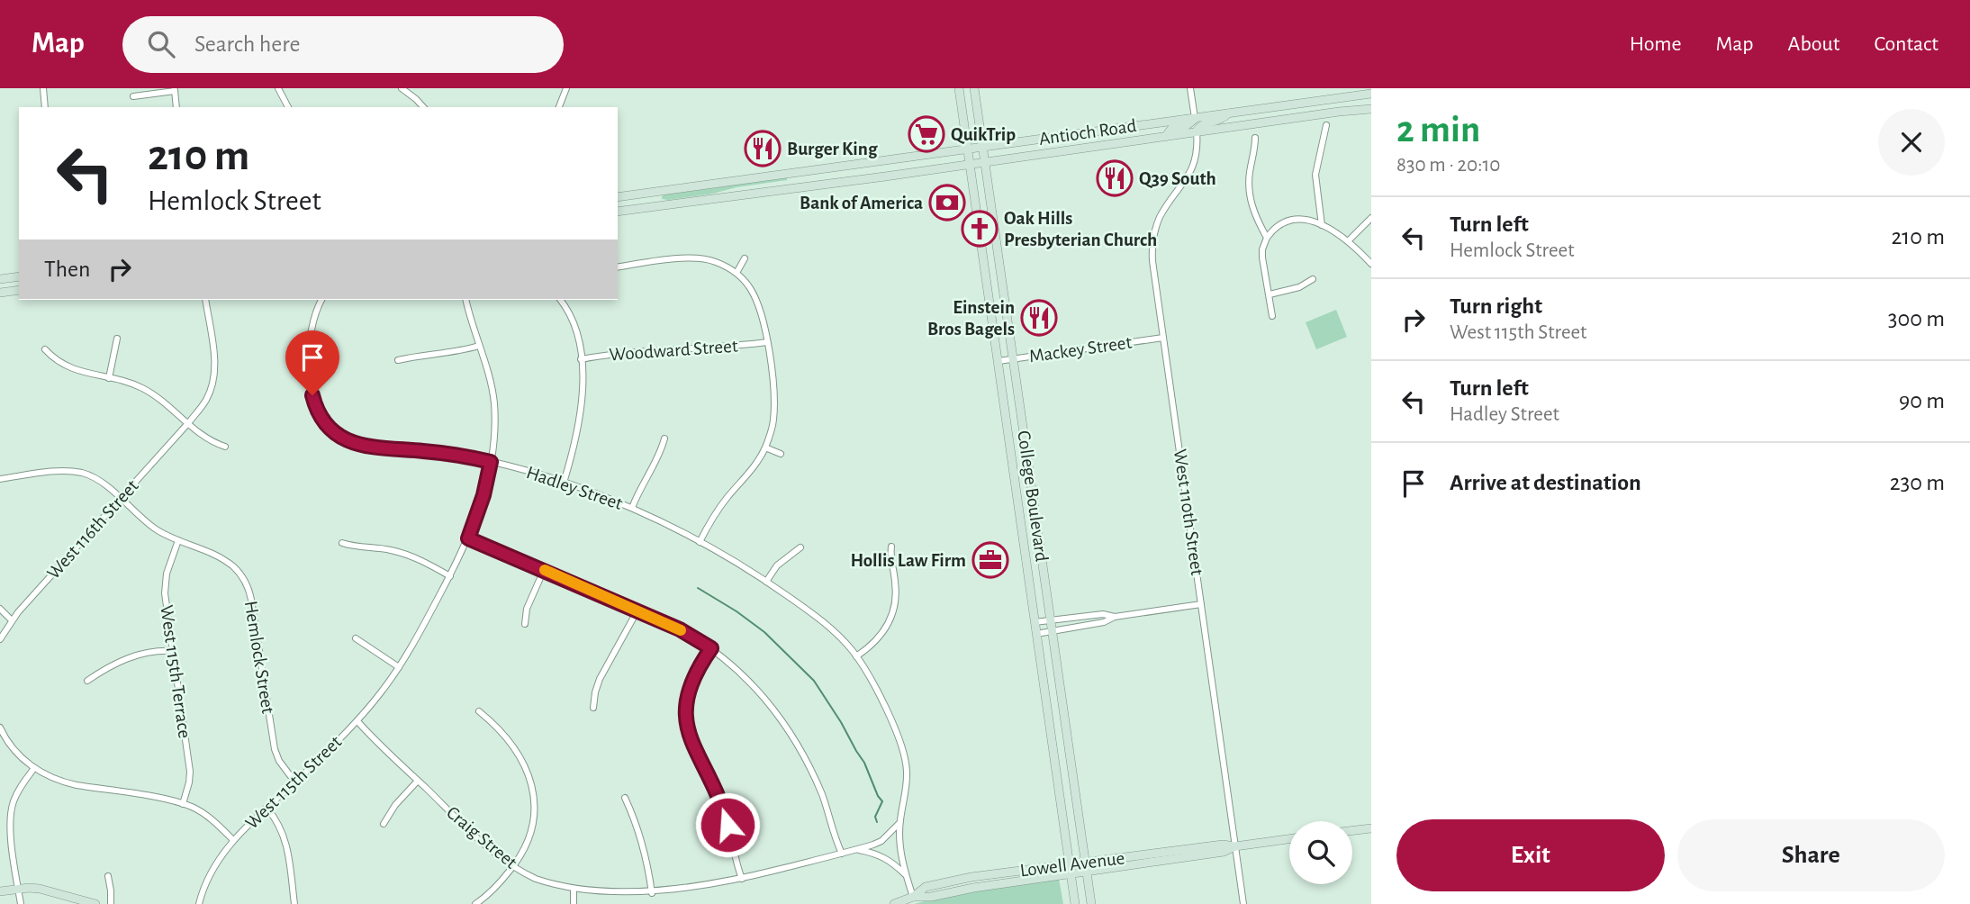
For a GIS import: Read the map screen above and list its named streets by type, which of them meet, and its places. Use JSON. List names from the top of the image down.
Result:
{
  "streets": {
    "main road": ["Antioch Road", "College Boulevard", "Lowell Avenue"],
    "street": [
      "Mackey Street",
      "Woodward Street",
      "Hadley Street",
      "West 110th Street",
      "West 116th Street",
      "Hemlock Street",
      "West 115th Terrace",
      "West 115th Street",
      "Craig Street"
    ]
  },
  "crossings": [
    ["Antioch Road", "College Boulevard"],
    ["Antioch Road", "West 110th Street"],
    ["Mackey Street", "College Boulevard"],
    ["Mackey Street", "West 110th Street"],
    ["Hadley Street", "West 115th Street"],
    ["Hadley Street", "Craig Street"],
    ["Hadley Street", "Lowell Avenue"],
    ["College Boulevard", "Lowell Avenue"],
    ["West 110th Street", "Lowell Avenue"],
    ["West 116th Street", "Hemlock Street"],
    ["Hemlock Street", "West 115th Terrace"],
    ["Hemlock Street", "West 115th Street"],
    ["West 115th Street", "Craig Street"]
  ],
  "places": {
    "supermarket": ["QuikTrip"],
    "restaurant": ["Burger King", "Q39 South", "Einstein Bros Bagels"],
    "bank": ["Bank of America"],
    "church": ["Oak Hills Presbyterian Church"],
    "office": ["Hollis Law Firm"]
  },
  "page": {
    "header": "Map",
    "search": "Search here",
    "nav": [
      "Home",
      "Map",
      "About",
      "Contact"
    ],
    "heading": ["2 min", "830 m · 20:10"],
    "turn": ["210 m", "Hemlock Street"],
    "list": [
      {
        "name": "Turn left",
        "note": "Hemlock Street",
        "value": "210 m"
      },
      {
        "name": "Turn right",
        "note": "West 115th Street",
        "value": "300 m"
      },
      {
        "name": "Turn left",
        "note": "Hadley Street",
        "value": "90 m"
      },
      {
        "name": "Arrive at destination",
        "value": "230 m"
      }
    ],
    "then": "Then",
    "buttons": ["Exit", "Share"]
  }
}
